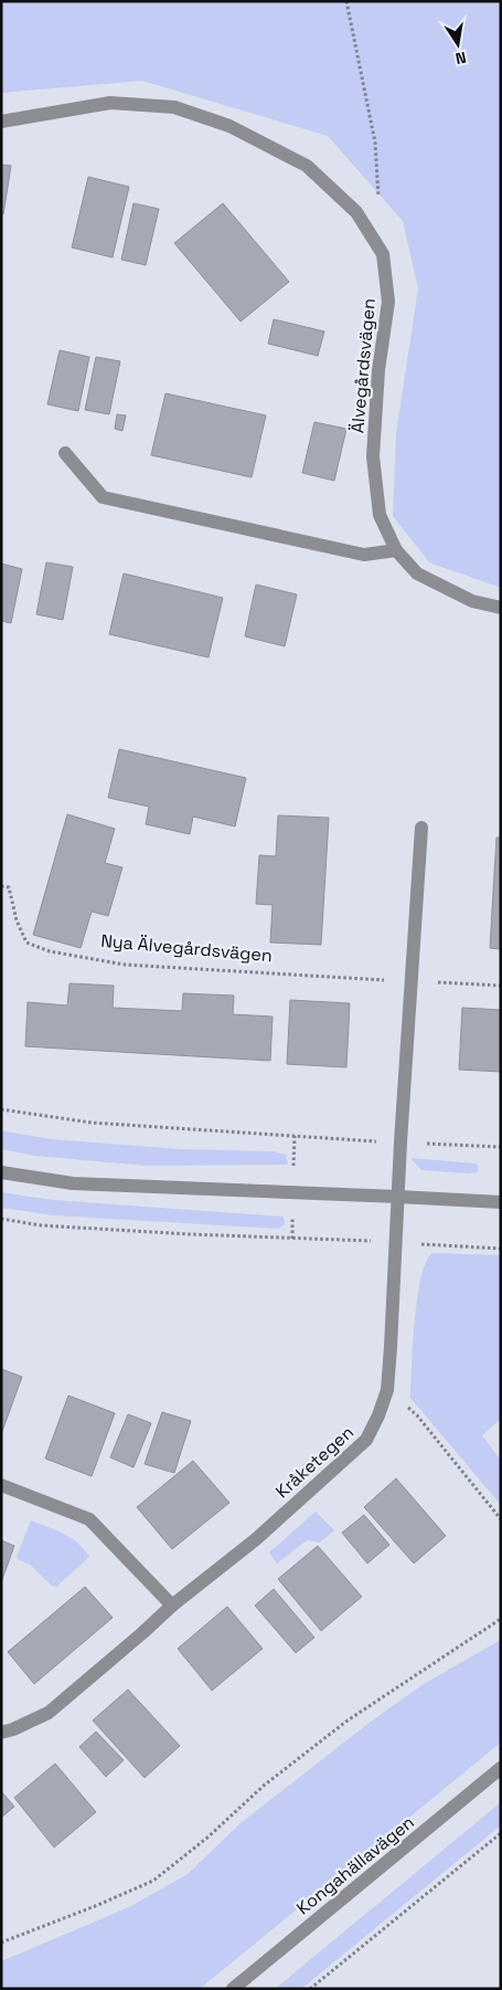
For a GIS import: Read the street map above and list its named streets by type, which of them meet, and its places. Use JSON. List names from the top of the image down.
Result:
{
  "streets": {
    "street": ["Älvegårdsvägen", "Kråketegen", "Kongahällavägen"],
    "path": ["Nya Älvegårdsvägen"]
  },
  "north": "bottom"
}
